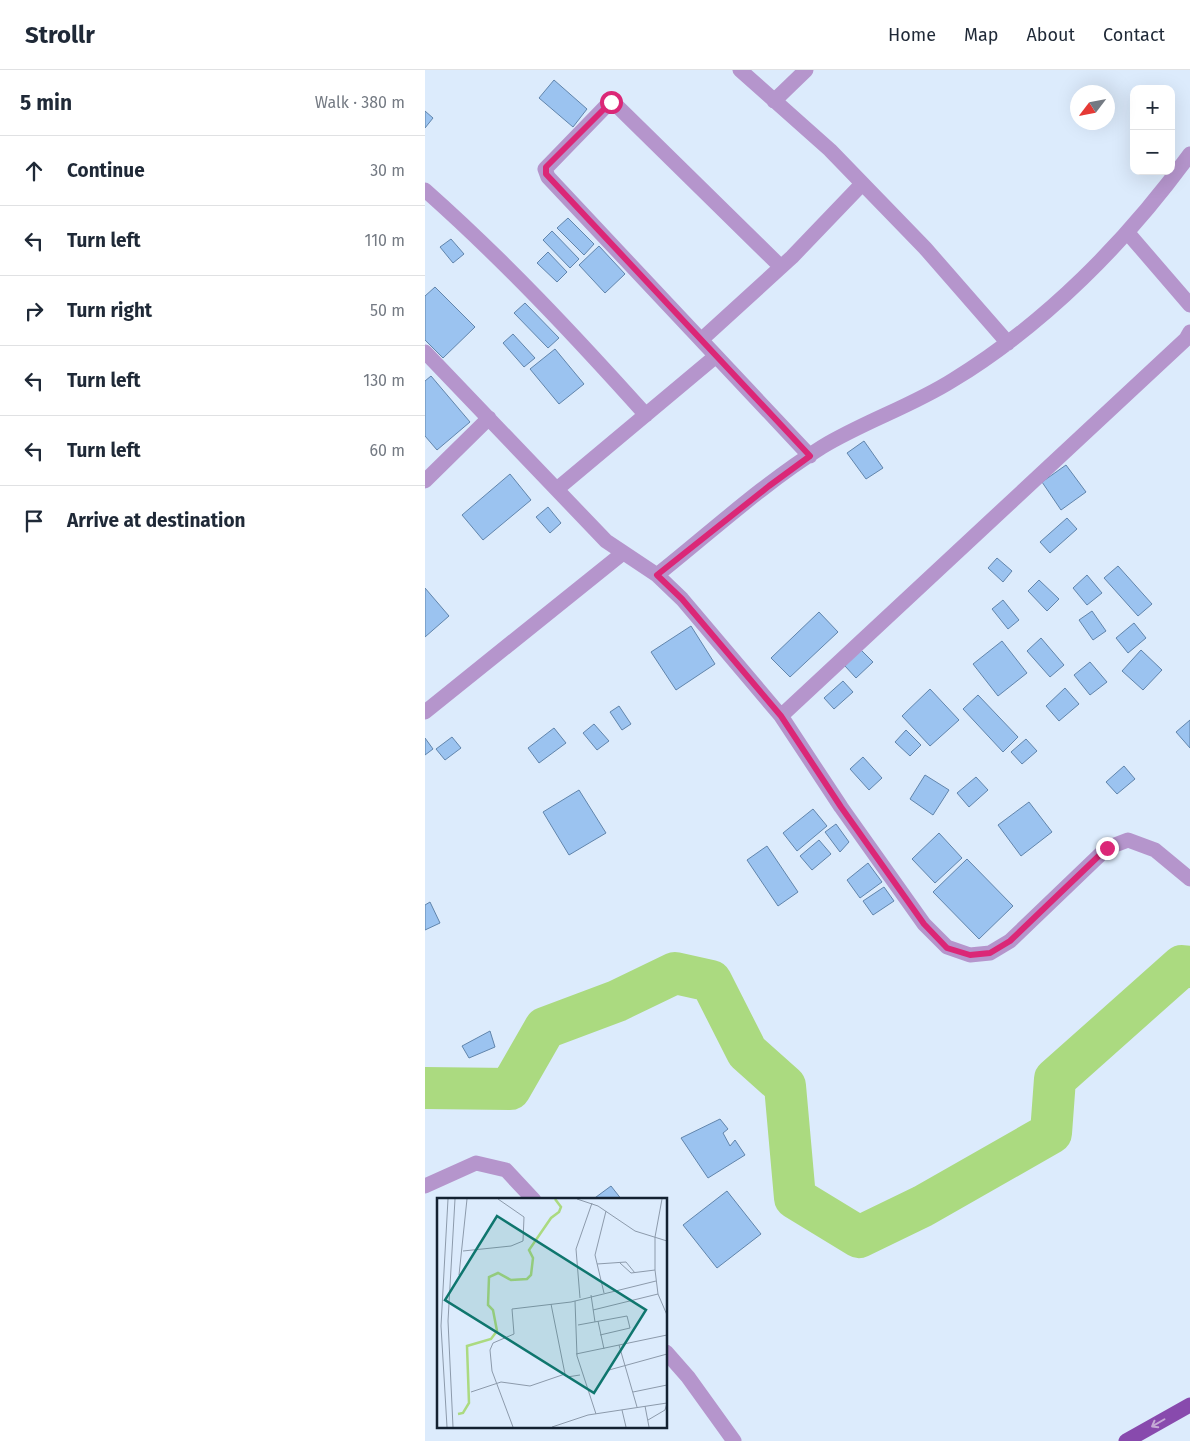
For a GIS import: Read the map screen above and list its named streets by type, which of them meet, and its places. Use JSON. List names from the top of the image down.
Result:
{
  "north": "bottom left",
  "page": {
    "header": "Strollr",
    "nav": [
      "Home",
      "Map",
      "About",
      "Contact"
    ],
    "heading": ["5 min", "Walk · 380 m"],
    "map_buttons": ["+", "−"],
    "list": [
      ["Continue", "30 m"],
      ["Turn left", "110 m"],
      ["Turn right", "50 m"],
      ["Turn left", "130 m"],
      ["Turn left", "60 m"],
      "Arrive at destination"
    ]
  }
}
